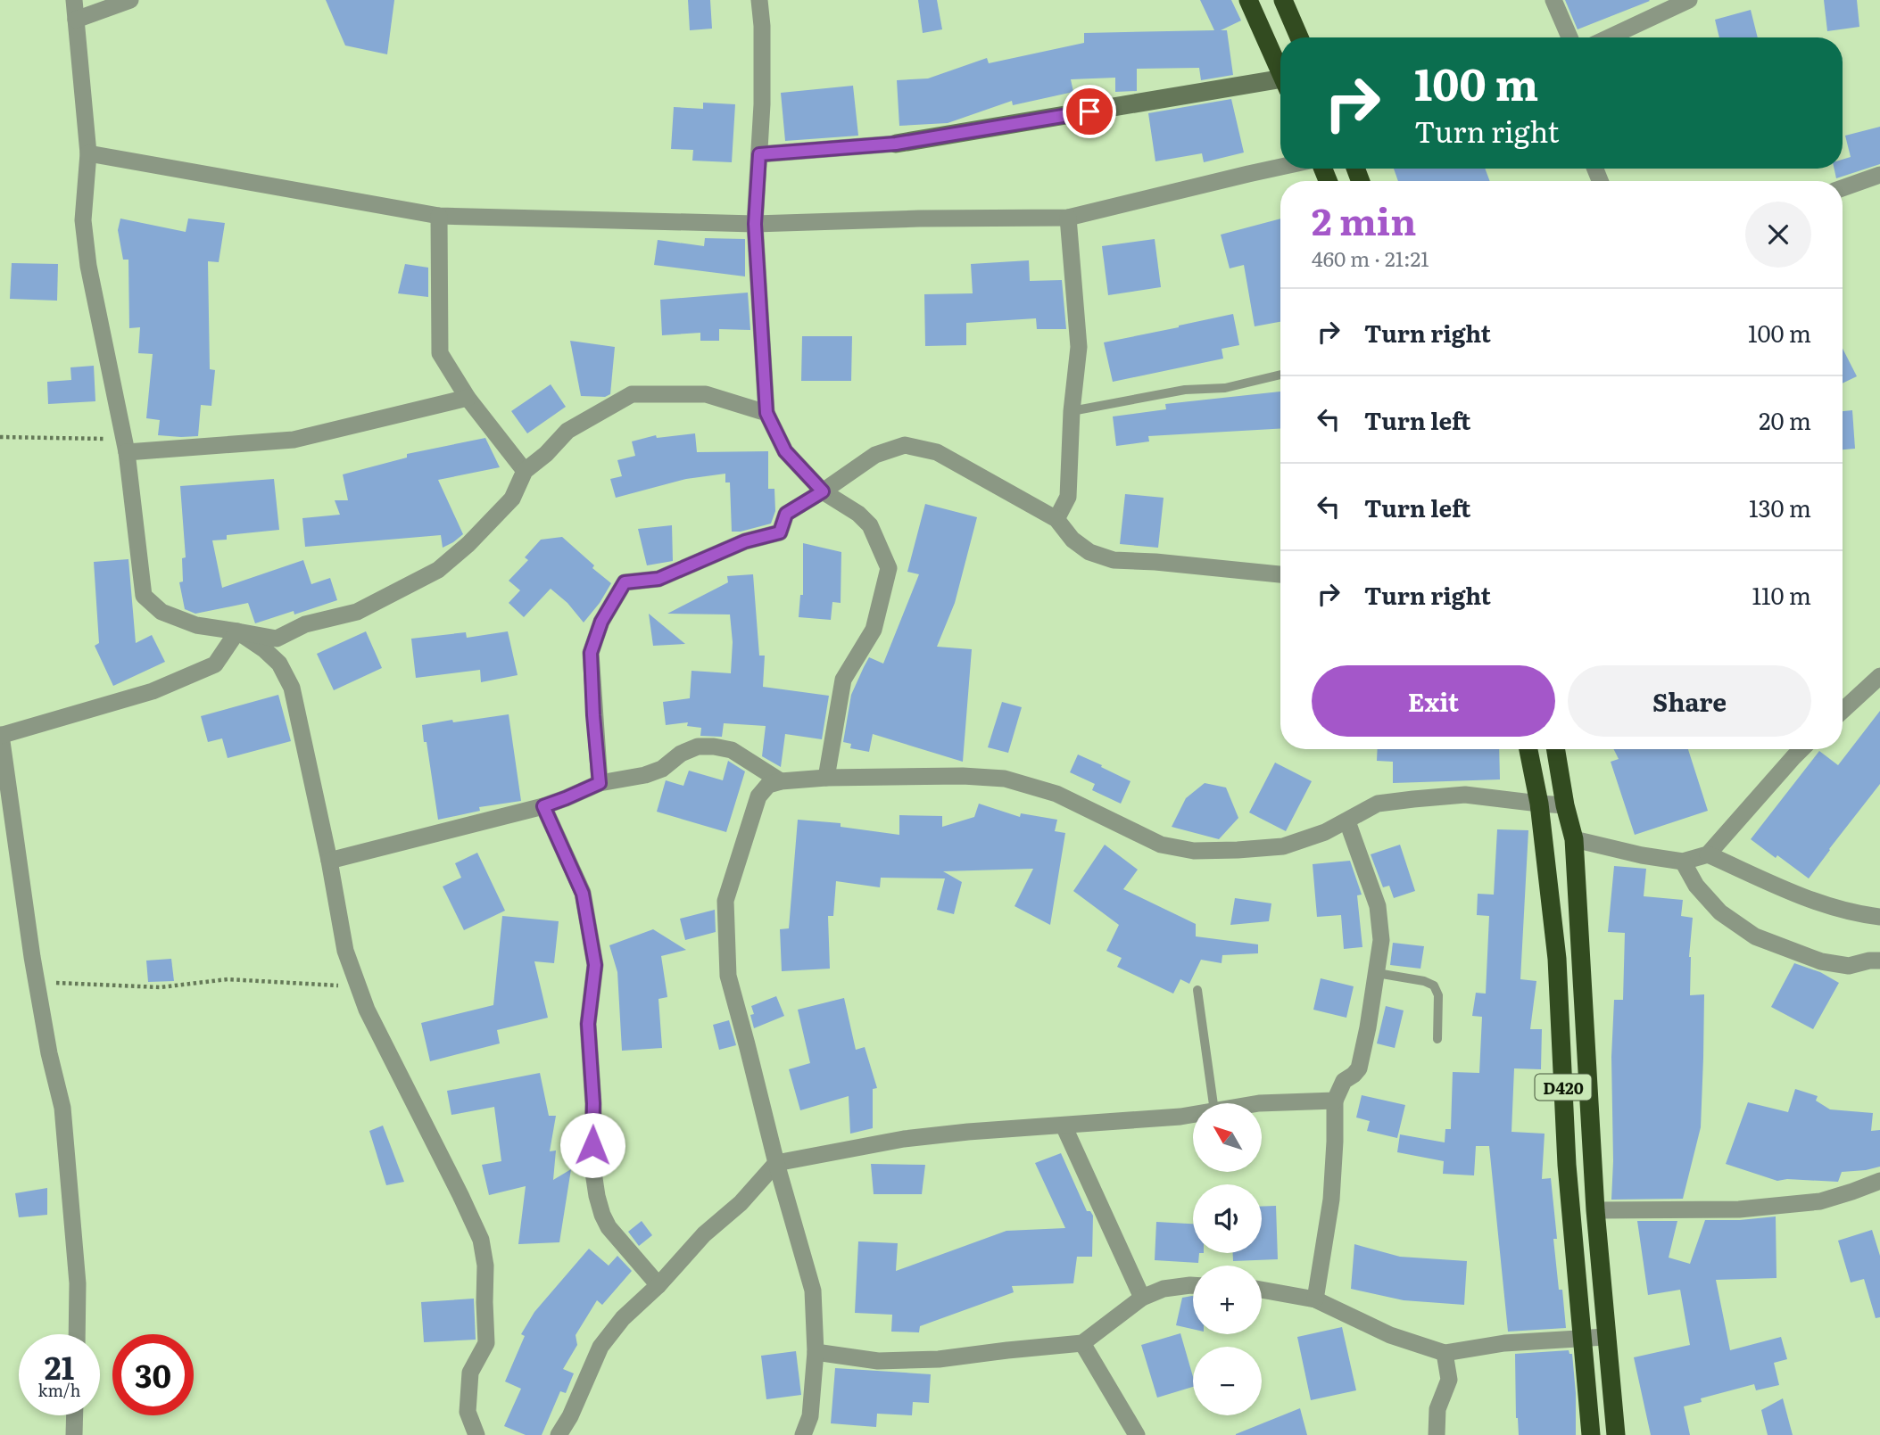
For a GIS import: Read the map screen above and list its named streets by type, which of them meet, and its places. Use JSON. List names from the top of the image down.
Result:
{
  "streets": {
    "highway": ["D420"]
  },
  "north": "top left",
  "page": {
    "turn": ["100 m", "Turn right"],
    "heading": ["2 min", "460 m · 21:21"],
    "list": [
      {
        "name": "Turn right",
        "value": "100 m"
      },
      {
        "name": "Turn left",
        "value": "20 m"
      },
      {
        "name": "Turn left",
        "value": "130 m"
      },
      {
        "name": "Turn right",
        "value": "110 m"
      }
    ],
    "buttons": ["Exit", "Share"],
    "map_buttons": ["+", "−"],
    "speed": "21 km/h",
    "limit": "30"
  }
}
